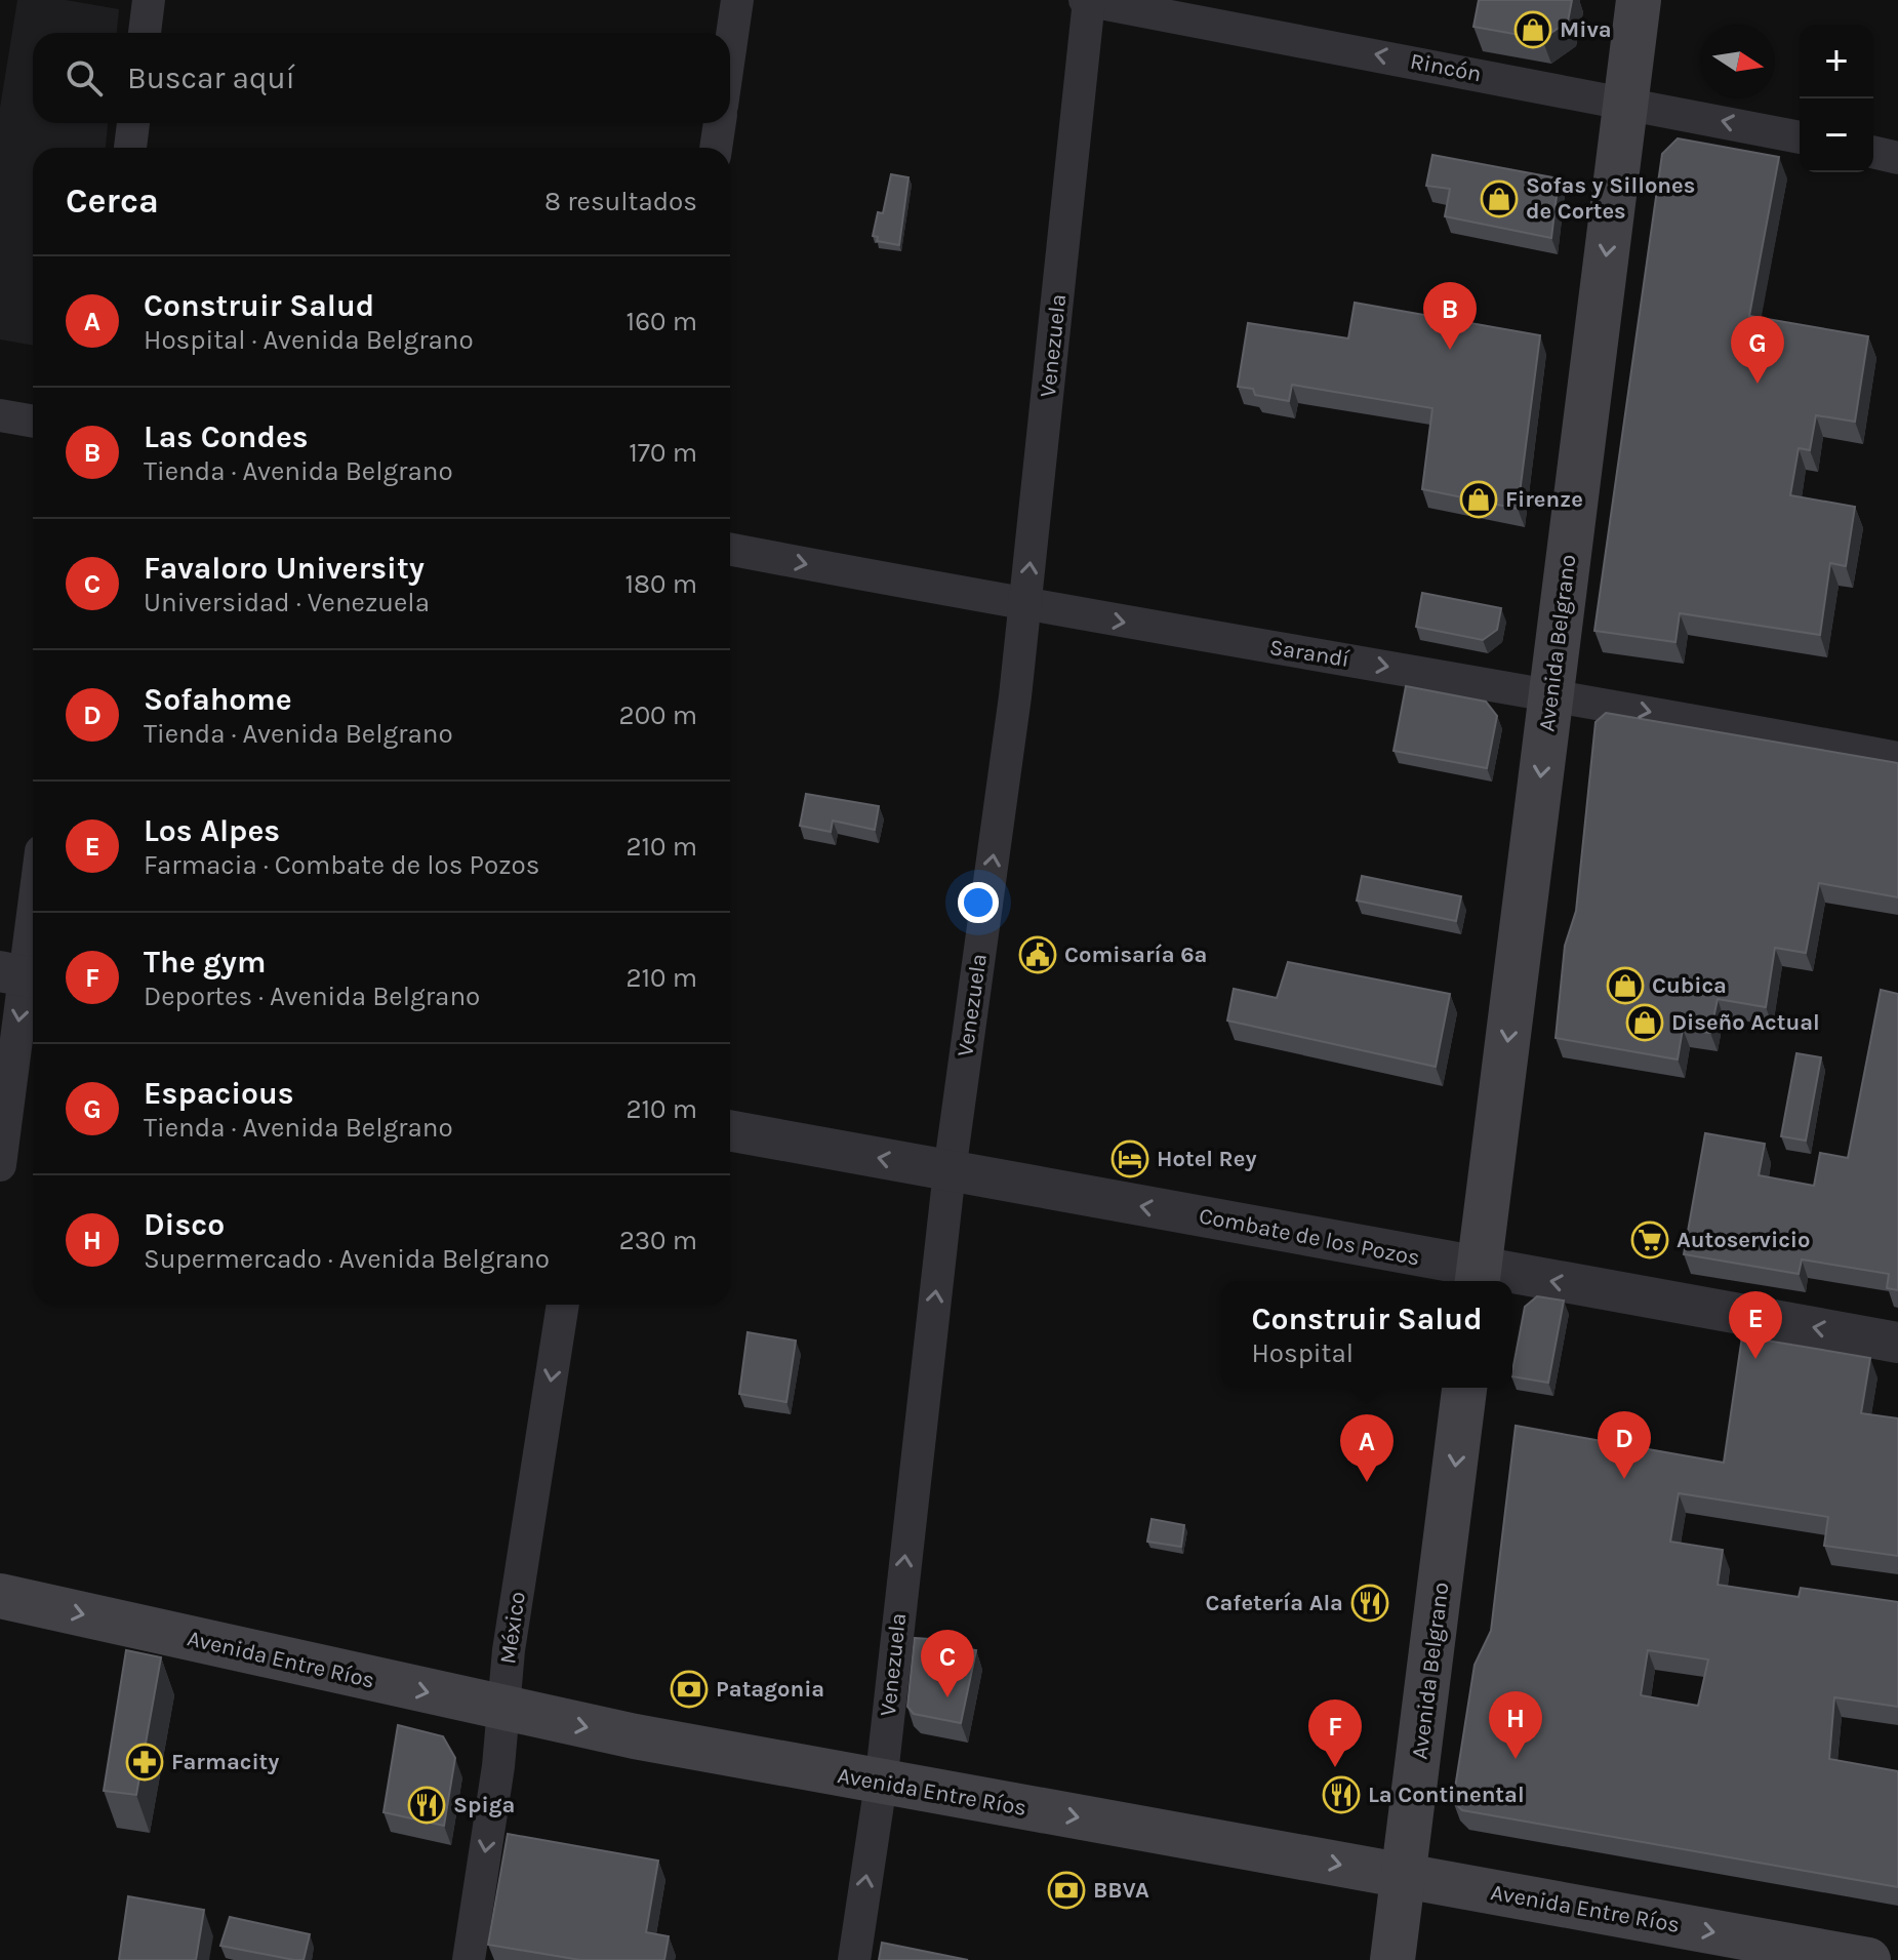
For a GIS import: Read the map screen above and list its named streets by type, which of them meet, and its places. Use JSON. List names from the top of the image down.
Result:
{
  "streets": {
    "main road": ["Avenida Belgrano", "Avenida Entre Ríos"],
    "street": [
      "Rincón",
      "Venezuela",
      "Sarandí",
      "Combate de los Pozos",
      "México"
    ]
  },
  "crossings": [
    ["Rincón", "Venezuela"],
    ["Rincón", "Avenida Belgrano"],
    ["Venezuela", "Sarandí"],
    ["Venezuela", "Combate de los Pozos"],
    ["Venezuela", "Avenida Entre Ríos"],
    ["Avenida Belgrano", "Sarandí"],
    ["Avenida Belgrano", "Combate de los Pozos"],
    ["Avenida Belgrano", "Avenida Entre Ríos"],
    ["México", "Avenida Entre Ríos"]
  ],
  "one_way": [
    "Rincón",
    "Venezuela",
    "Avenida Belgrano",
    "Sarandí",
    "Combate de los Pozos",
    "México",
    "Avenida Entre Ríos"
  ],
  "places": {
    "shop": [
      "Miva",
      "Sofas y Sillones de Cortes",
      "Firenze",
      "Cubica",
      "Diseño Actual"
    ],
    "public building": ["Comisaría 6ª"],
    "hotel": ["Hotel Rey"],
    "supermarket": ["Autoservicio"],
    "restaurant": ["Cafetería Ala", "La Continental", "Spiga"],
    "bank": ["Patagonia", "BBVA"],
    "pharmacy": ["Farmacity"]
  },
  "north": "right",
  "page": {
    "map_buttons": ["+", "−"],
    "search": "Buscar aquí",
    "heading": ["Cerca", "8 resultados"],
    "list": [
      {
        "mark": "A",
        "name": "Construir Salud",
        "note": "Hospital · Avenida Belgrano",
        "value": "160 m"
      },
      {
        "mark": "B",
        "name": "Las Condes",
        "note": "Tienda · Avenida Belgrano",
        "value": "170 m"
      },
      {
        "mark": "C",
        "name": "Favaloro University",
        "note": "Universidad · Venezuela",
        "value": "180 m"
      },
      {
        "mark": "D",
        "name": "Sofahome",
        "note": "Tienda · Avenida Belgrano",
        "value": "200 m"
      },
      {
        "mark": "E",
        "name": "Los Alpes",
        "note": "Farmacia · Combate de los Pozos",
        "value": "210 m"
      },
      {
        "mark": "F",
        "name": "The gym",
        "note": "Deportes · Avenida Belgrano",
        "value": "210 m"
      },
      {
        "mark": "G",
        "name": "Espacious",
        "note": "Tienda · Avenida Belgrano",
        "value": "210 m"
      },
      {
        "mark": "H",
        "name": "Disco",
        "note": "Supermercado · Avenida Belgrano",
        "value": "230 m"
      }
    ],
    "pins": [
      "B",
      "G",
      "E",
      "D",
      "A",
      "C",
      "H",
      "F"
    ],
    "popup": ["Construir Salud", "Hospital"]
  }
}
